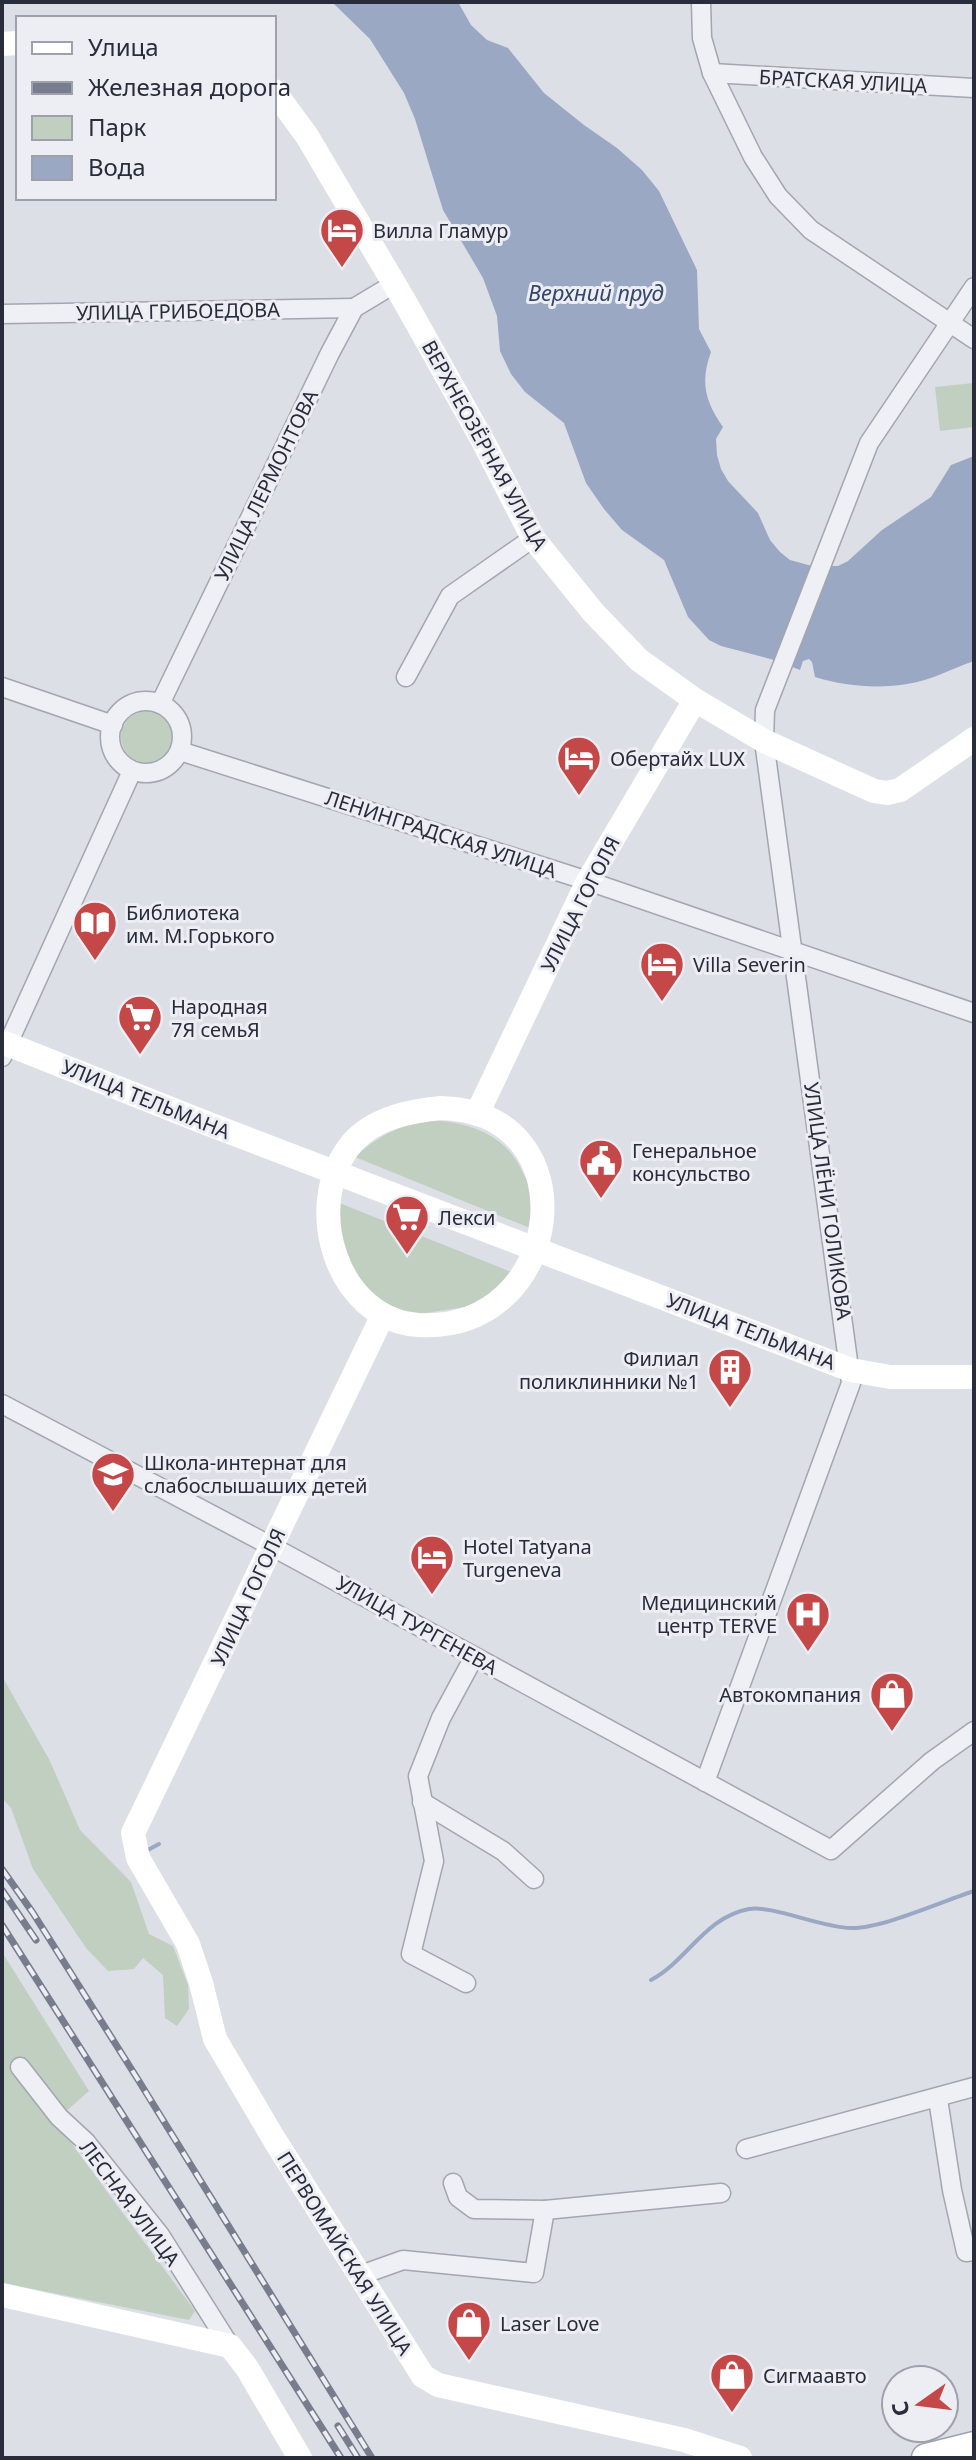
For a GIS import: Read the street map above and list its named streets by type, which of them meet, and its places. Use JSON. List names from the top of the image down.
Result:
{
  "streets": {
    "street": [
      "БРАТСКАЯ УЛИЦА",
      "УЛИЦА ГРИБОЕДОВА",
      "ВЕРХНЕОЗЁРНАЯ УЛИЦА",
      "УЛИЦА ЛЕРМОНТОВА",
      "ЛЕНИНГРАДСКАЯ УЛИЦА",
      "УЛИЦА ГОГОЛЯ",
      "УЛИЦА ТЕЛЬМАНА",
      "УЛИЦА ЛЁНИ ГОЛИКОВА",
      "УЛИЦА ТУРГЕНЕВА",
      "ЛЕСНАЯ УЛИЦА",
      "ПЕРВОМАЙСКАЯ УЛИЦА"
    ]
  },
  "crossings": [
    ["УЛИЦА ГРИБОЕДОВА", "УЛИЦА ЛЕРМОНТОВА"],
    ["ВЕРХНЕОЗЁРНАЯ УЛИЦА", "УЛИЦА ГОГОЛЯ"],
    ["ВЕРХНЕОЗЁРНАЯ УЛИЦА", "УЛИЦА ЛЁНИ ГОЛИКОВА"],
    ["УЛИЦА ЛЕРМОНТОВА", "ЛЕНИНГРАДСКАЯ УЛИЦА"],
    ["ЛЕНИНГРАДСКАЯ УЛИЦА", "УЛИЦА ГОГОЛЯ"],
    ["ЛЕНИНГРАДСКАЯ УЛИЦА", "УЛИЦА ЛЁНИ ГОЛИКОВА"],
    ["УЛИЦА ГОГОЛЯ", "УЛИЦА ТУРГЕНЕВА"],
    ["УЛИЦА ГОГОЛЯ", "ПЕРВОМАЙСКАЯ УЛИЦА"],
    ["УЛИЦА ТЕЛЬМАНА", "УЛИЦА ЛЁНИ ГОЛИКОВА"],
    ["УЛИЦА ЛЁНИ ГОЛИКОВА", "УЛИЦА ТУРГЕНЕВА"]
  ],
  "water": ["Верхний пруд"],
  "places": {
    "hotel": [
      "Вилла Гламур",
      "Обертайх LUX",
      "Villa Severin",
      "Hotel Tatyana Turgeneva"
    ],
    "library": ["Библиотека им. М.Горького"],
    "supermarket": ["Народная 7Я семьЯ", "Лекси"],
    "public building": ["Генеральное консульство"],
    "building": ["Филиал поликлинники №1"],
    "school or university": ["Школа-интернат для слабослышаших детей"],
    "hospital": ["Медицинский центр TERVE"],
    "shop": ["Автокомпания", "Laser Love", "Сигмаавто"]
  },
  "legend": [
    "Улица",
    "Железная дорога",
    "Парк",
    "Вода"
  ],
  "north": "left"
}
